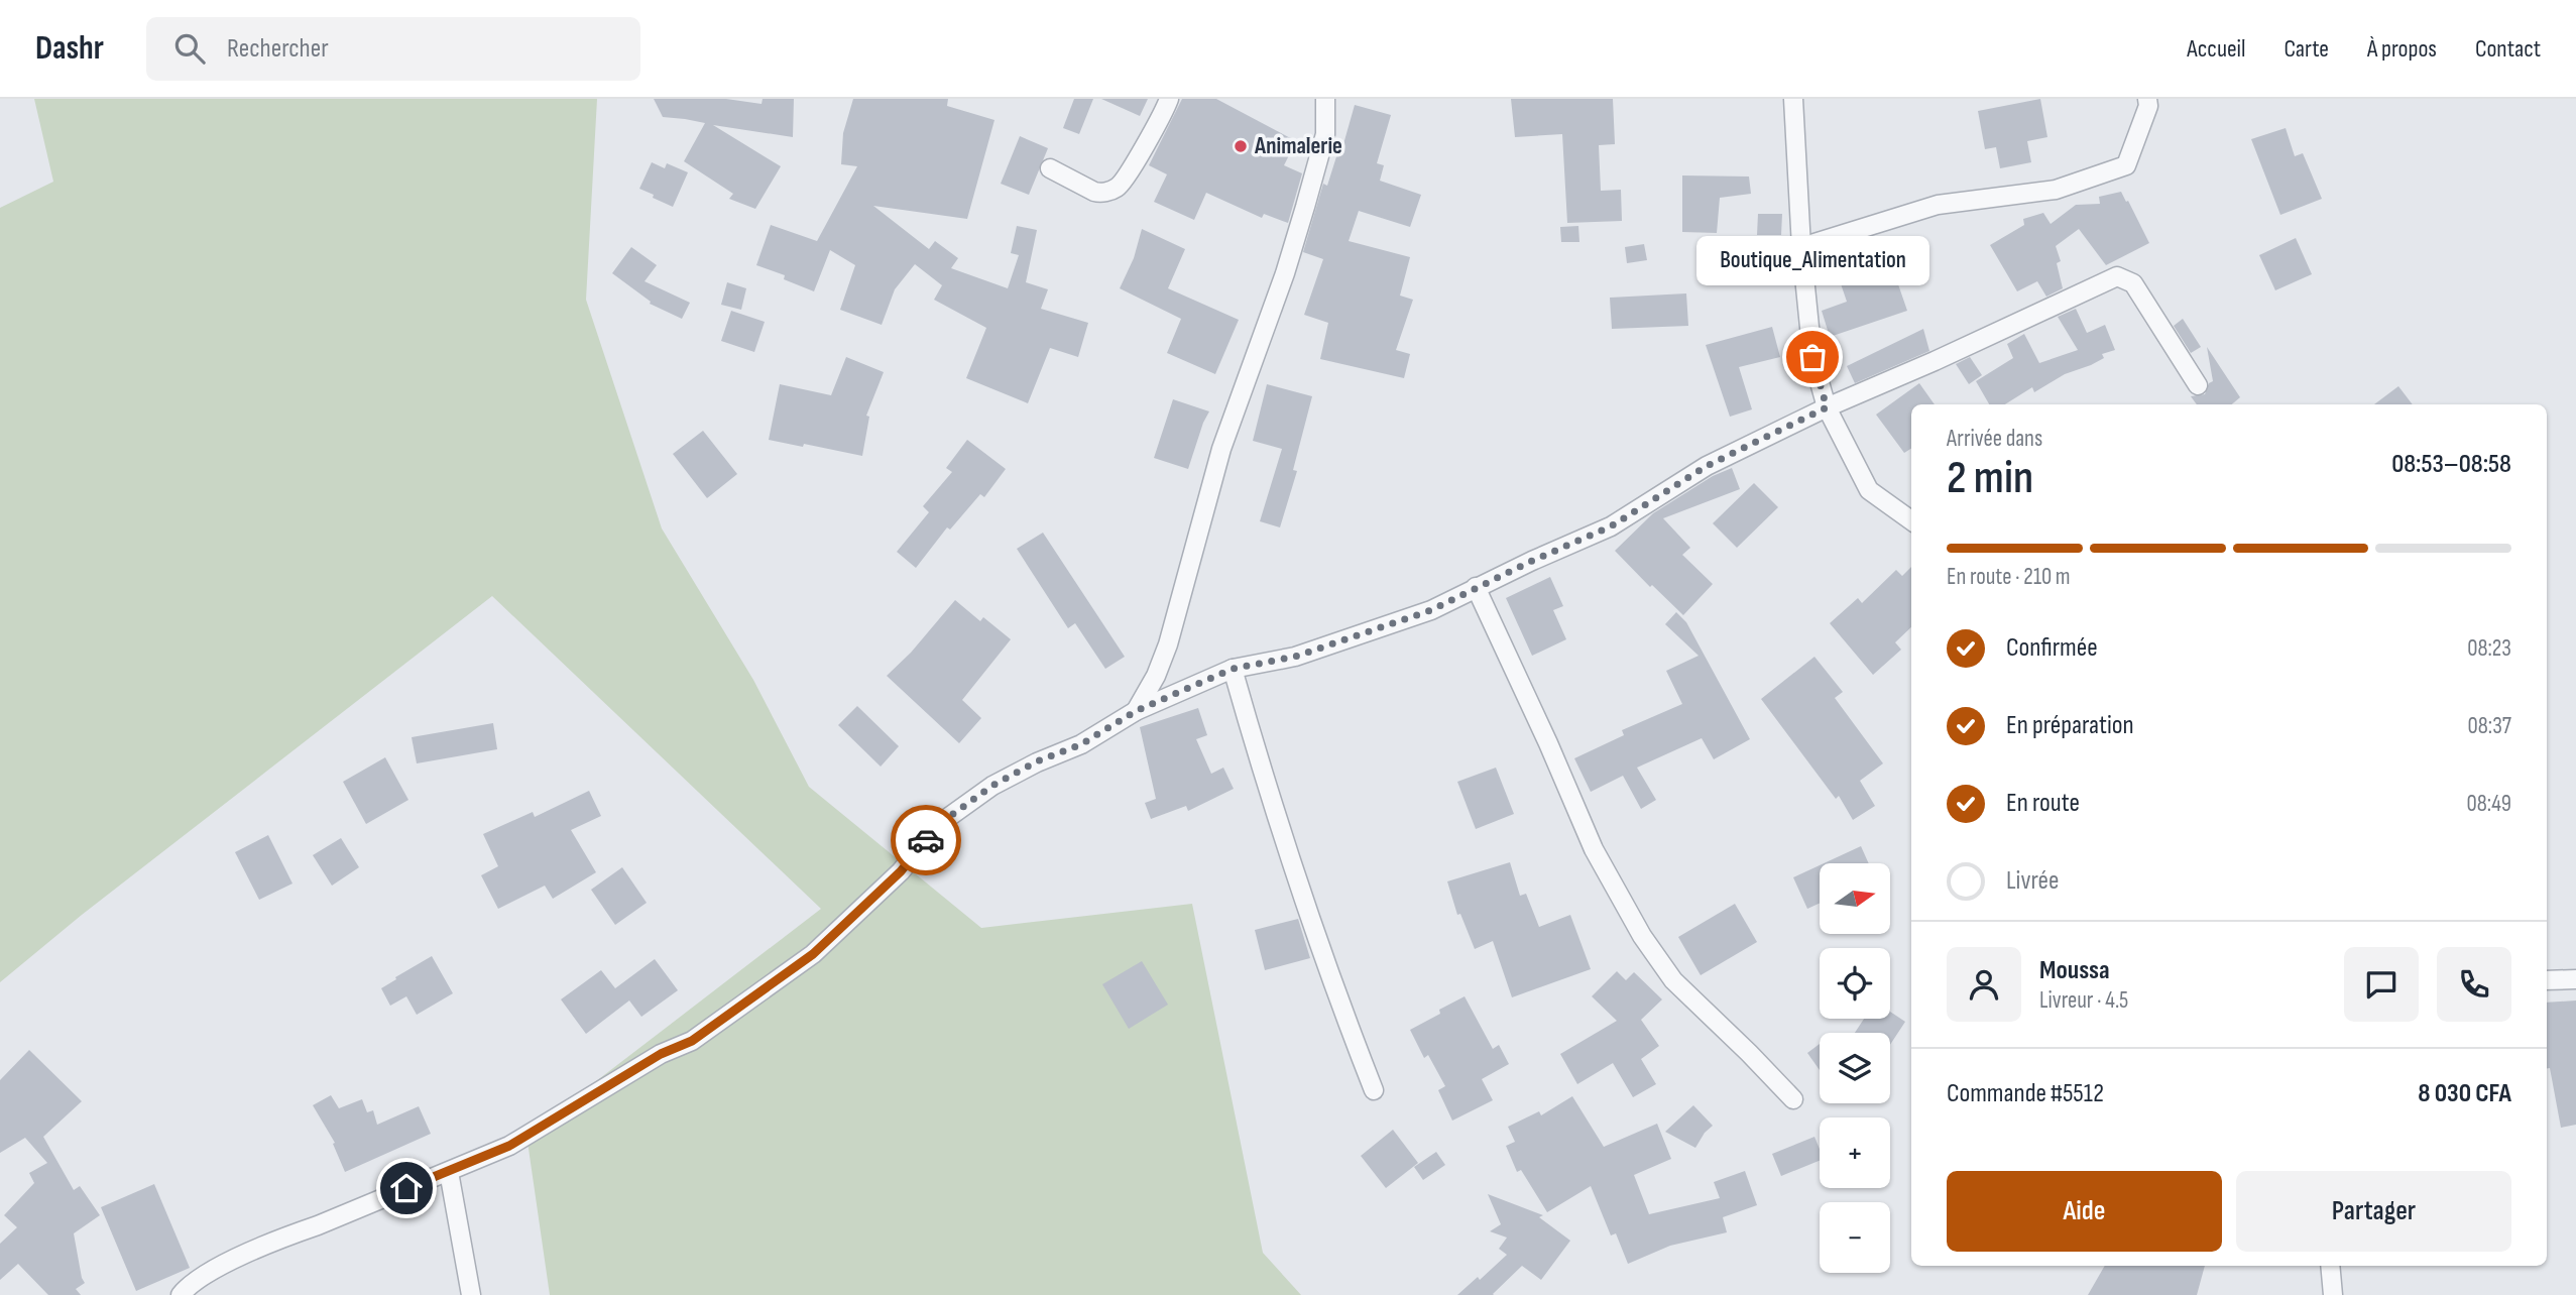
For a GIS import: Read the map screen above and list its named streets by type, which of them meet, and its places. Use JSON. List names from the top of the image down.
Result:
{
  "places": ["Animalerie", "Boutique_Alimentation"],
  "north": "right",
  "page": {
    "header": "Dashr",
    "search": "Rechercher",
    "nav": [
      "Accueil",
      "Carte",
      "À propos",
      "Contact"
    ],
    "bubble": "Boutique_Alimentation",
    "heading": ["2 min", "Arrivée dans", "08:53–08:58"],
    "panel": [
      "Moussa",
      "Livreur · 4.5",
      "Commande #5512",
      "8 030 CFA"
    ],
    "bar": "En route · 210 m",
    "list": [
      ["Confirmée", "08:23"],
      ["En préparation", "08:37"],
      ["En route", "08:49"],
      "Livrée"
    ],
    "map_buttons": ["+", "−"],
    "buttons": ["Aide", "Partager"]
  }
}
